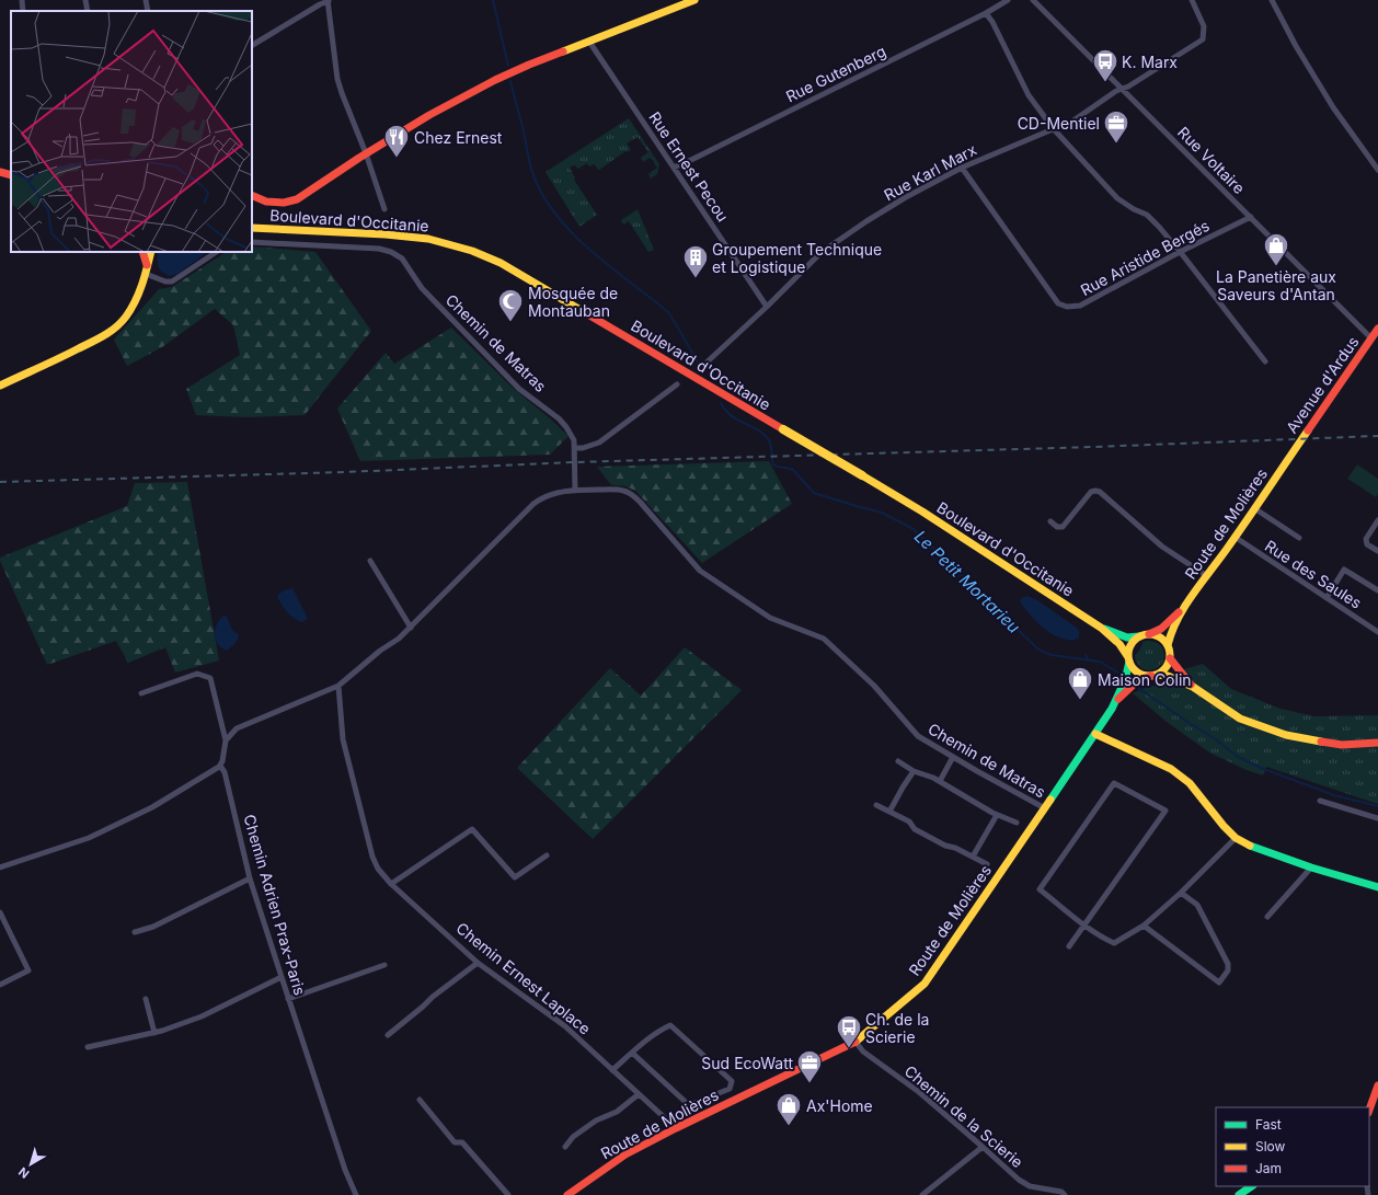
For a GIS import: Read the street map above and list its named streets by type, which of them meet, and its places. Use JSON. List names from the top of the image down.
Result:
{
  "streets": {
    "main road": ["Boulevard d'Occitanie", "Avenue d'Ardus", "Route de Molières"],
    "street": [
      "Rue Gutenberg",
      "Rue Voltaire",
      "Rue Ernest Pecou",
      "Rue Karl Marx",
      "Rue Aristide Bergés",
      "Chemin de Matras",
      "Rue des Saules",
      "Chemin Adrien Prax-Paris",
      "Chemin Ernest Laplace",
      "Chemin de la Scierie"
    ]
  },
  "crossings": [
    ["Rue Gutenberg", "Rue Ernest Pecou"],
    ["Rue Voltaire", "Rue Karl Marx"],
    ["Rue Voltaire", "Rue Aristide Bergés"],
    ["Rue Voltaire", "Avenue d'Ardus"],
    ["Rue Ernest Pecou", "Rue Karl Marx"],
    ["Rue Karl Marx", "Rue Aristide Bergés"],
    ["Boulevard d'Occitanie", "Route de Molières"],
    ["Chemin de Matras", "Route de Molières"],
    ["Avenue d'Ardus", "Route de Molières"],
    ["Route de Molières", "Rue des Saules"],
    ["Route de Molières", "Chemin Ernest Laplace"],
    ["Route de Molières", "Chemin de la Scierie"]
  ],
  "water": ["Le Petit Mortarieu"],
  "places": {
    "bus stop": ["K. Marx", "Ch. de la Scierie"],
    "office": ["CD-Mentiel", "Sud EcoWatt"],
    "restaurant": ["Chez Ernest"],
    "shop": ["La Panetière aux Saveurs d'Antan", "Maison Colin", "Ax'Home"],
    "building": ["Groupement Technique et Logistique"],
    "mosque": ["Mosquée de Montauban"]
  },
  "legend": ["Fast", "Slow", "Jam"],
  "north": "bottom left"
}
